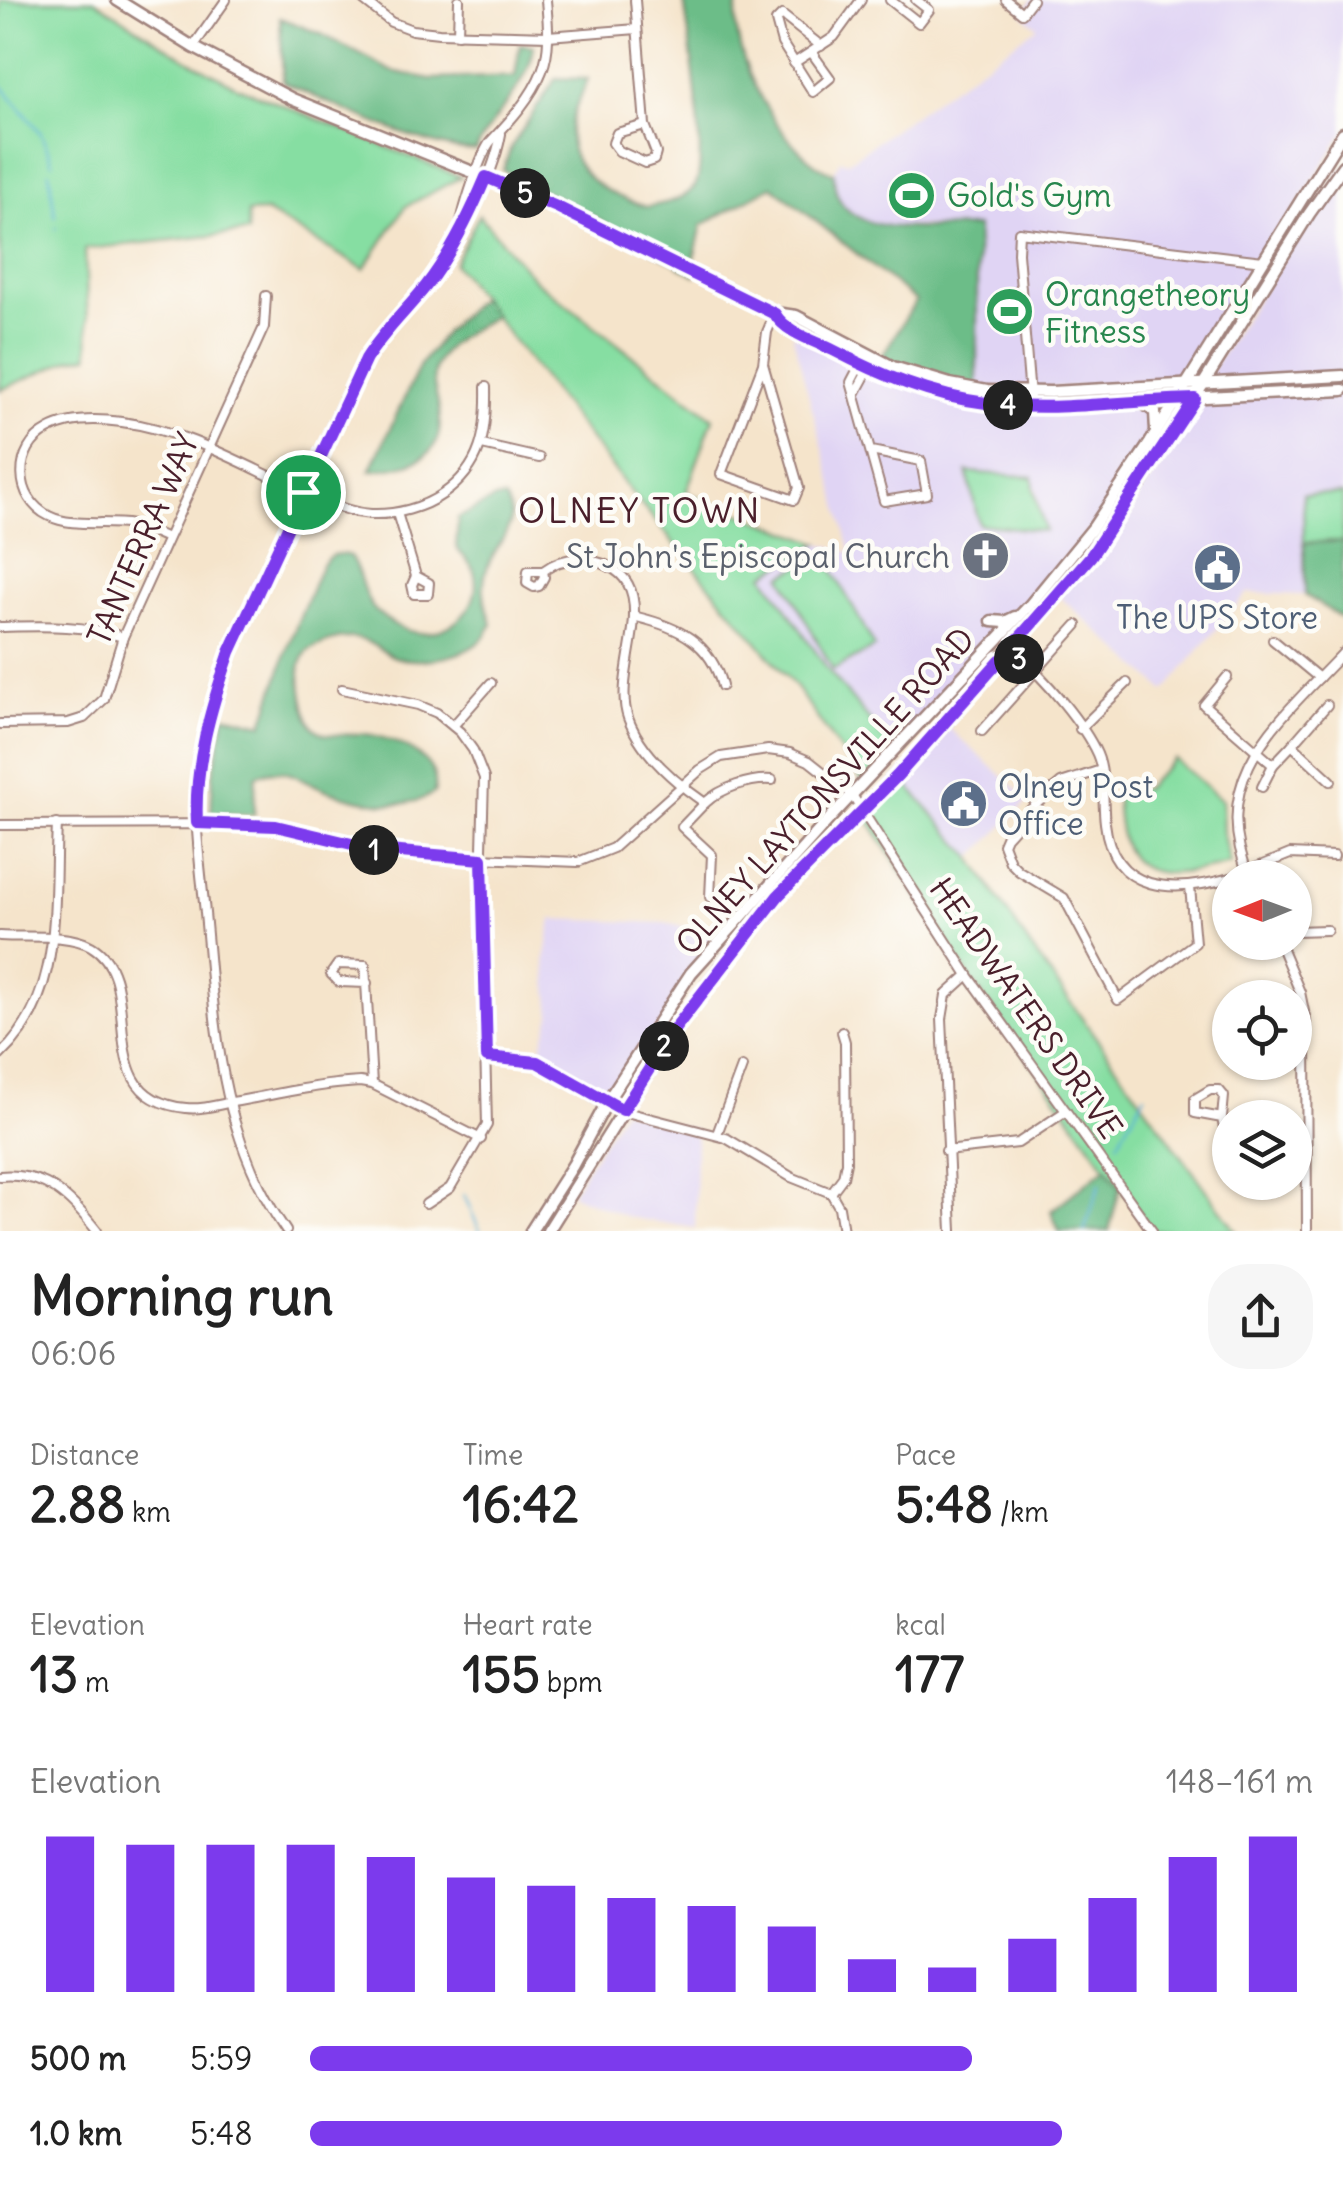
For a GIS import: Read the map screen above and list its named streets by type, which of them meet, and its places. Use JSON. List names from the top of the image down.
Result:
{
  "streets": {
    "main road": ["OLNEY LAYTONSVILLE ROAD"],
    "street": ["TANTERRA WAY", "HEADWATERS DRIVE"]
  },
  "crossings": [
    ["OLNEY LAYTONSVILLE ROAD", "HEADWATERS DRIVE"]
  ],
  "districts": ["OLNEY TOWN"],
  "places": {
    "sports": ["Gold's Gym", "Orangetheory Fitness"],
    "church": ["St John's Episcopal Church"],
    "public building": ["The UPS Store", "Olney Post Office"]
  },
  "north": "left",
  "page": {
    "pins": [
      "5",
      "4",
      "3",
      "1",
      "2"
    ],
    "heading": ["Morning run", "06:06"],
    "stats": [
      ["Distance", "2.88 km"],
      ["Time", "16:42"],
      ["Pace", "5:48 /km"],
      ["Elevation", "13 m"],
      ["Heart rate", "155 bpm"],
      ["kcal", "177"]
    ],
    "chart": ["Elevation", "148–161 m"],
    "list": [
      {
        "name": "500 m",
        "note": "5:59"
      },
      {
        "name": "1.0 km",
        "note": "5:48"
      }
    ]
  }
}
